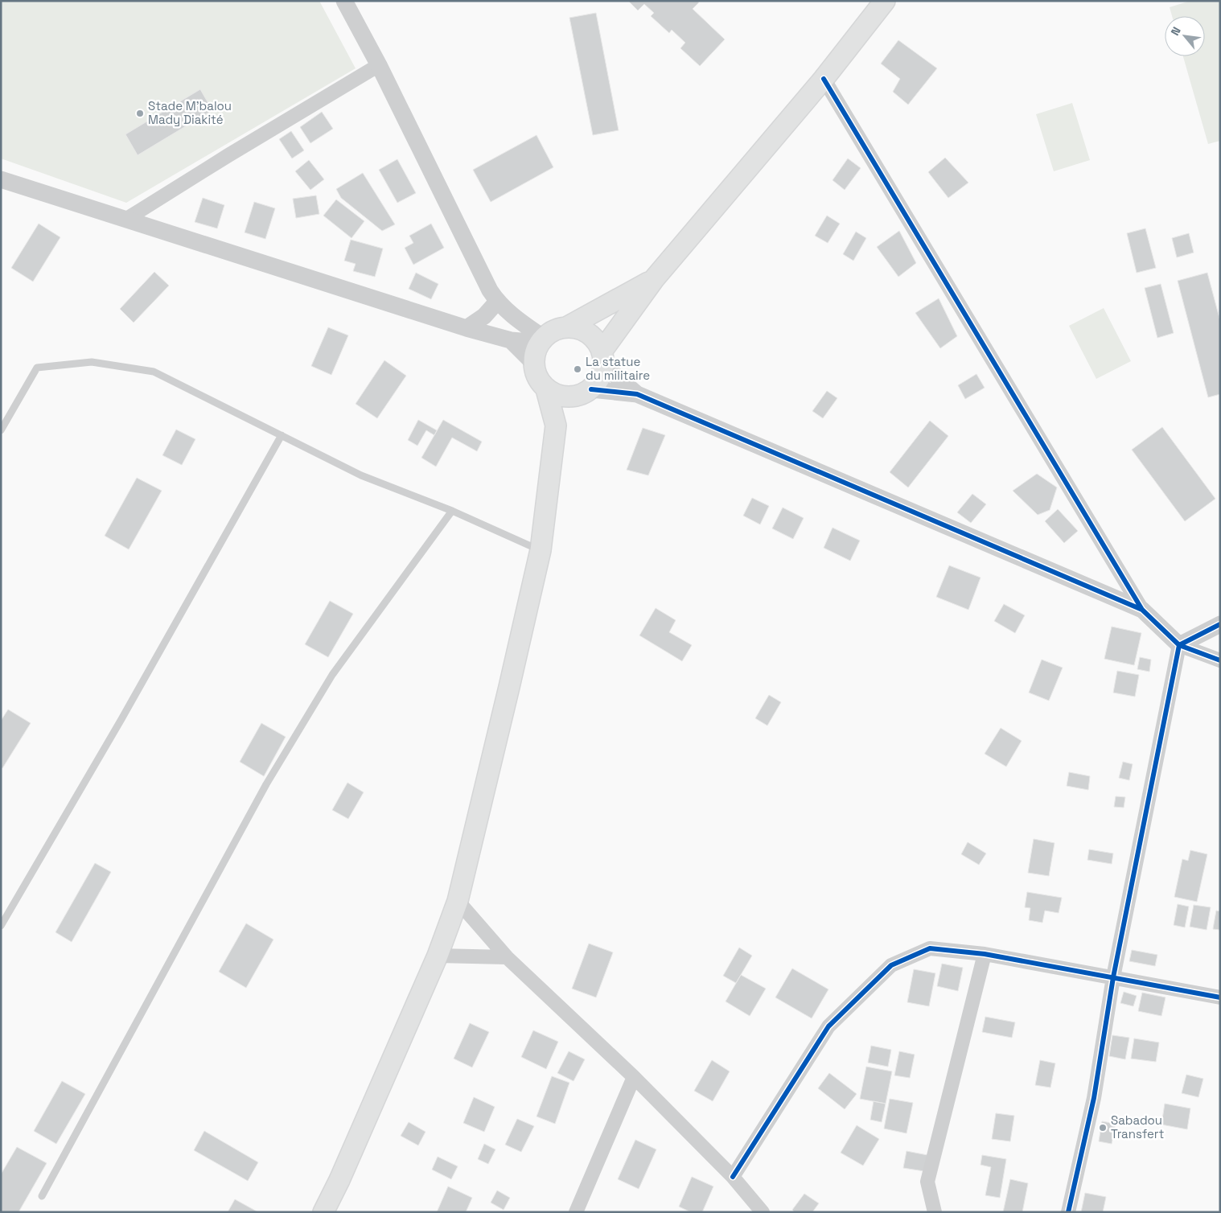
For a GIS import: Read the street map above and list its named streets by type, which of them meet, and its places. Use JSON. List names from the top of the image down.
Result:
{
  "places": ["Stade M'balou Mady Diakité", "La statue du militaire", "Sabadou Transfert"],
  "north": "top left"
}
